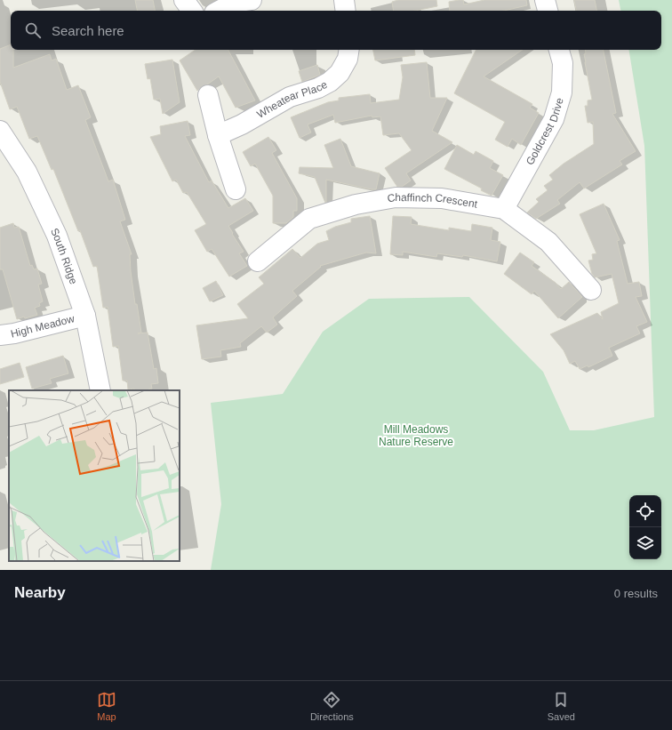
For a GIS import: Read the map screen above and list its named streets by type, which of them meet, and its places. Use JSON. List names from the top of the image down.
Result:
{
  "streets": {
    "street": [
      "Wheatear Place",
      "Goldcrest Drive",
      "Chaffinch Crescent",
      "South Ridge",
      "High Meadow"
    ]
  },
  "crossings": [
    ["Goldcrest Drive", "Chaffinch Crescent"],
    ["South Ridge", "High Meadow"]
  ],
  "parks": ["Mill Meadows Nature Reserve"],
  "page": {
    "search": "Search here",
    "heading": ["Nearby", "0 results"],
    "nav": ["Map", "Directions", "Saved"]
  }
}
